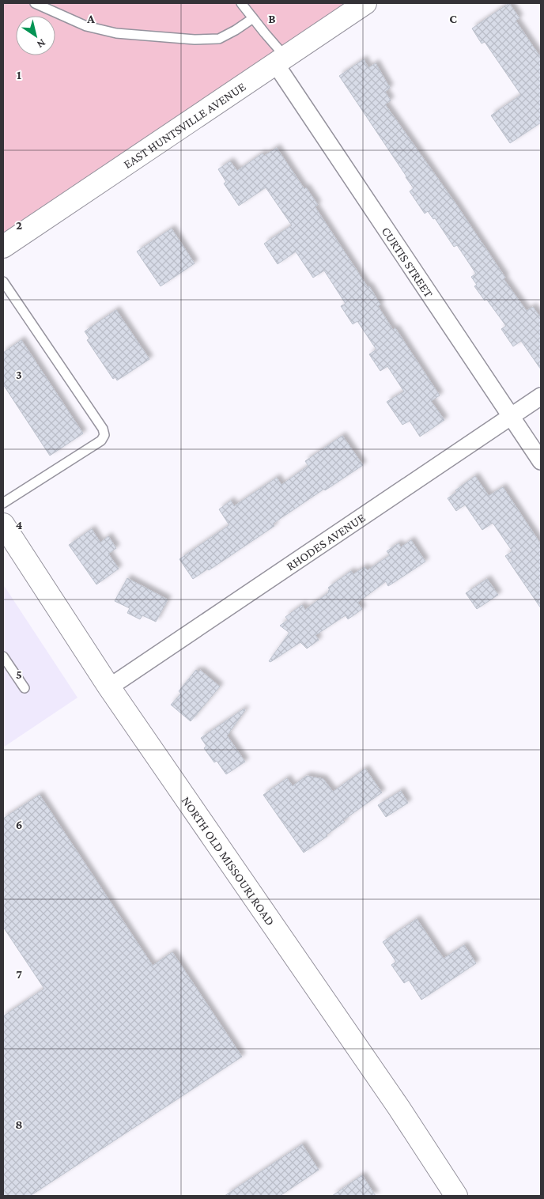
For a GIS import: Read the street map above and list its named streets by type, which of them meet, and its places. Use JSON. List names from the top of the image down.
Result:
{
  "streets": {
    "main road": ["EAST HUNTSVILLE AVENUE", "NORTH OLD MISSOURI ROAD"],
    "street": ["CURTIS STREET", "RHODES AVENUE"]
  },
  "crossings": [
    ["EAST HUNTSVILLE AVENUE", "CURTIS STREET"],
    ["CURTIS STREET", "RHODES AVENUE"],
    ["RHODES AVENUE", "NORTH OLD MISSOURI ROAD"]
  ],
  "north": "bottom right",
  "grid": {
    "columns": ["A", "B", "C"],
    "rows": [
      "1",
      "2",
      "3",
      "4",
      "5",
      "6",
      "7",
      "8"
    ]
  }
}
